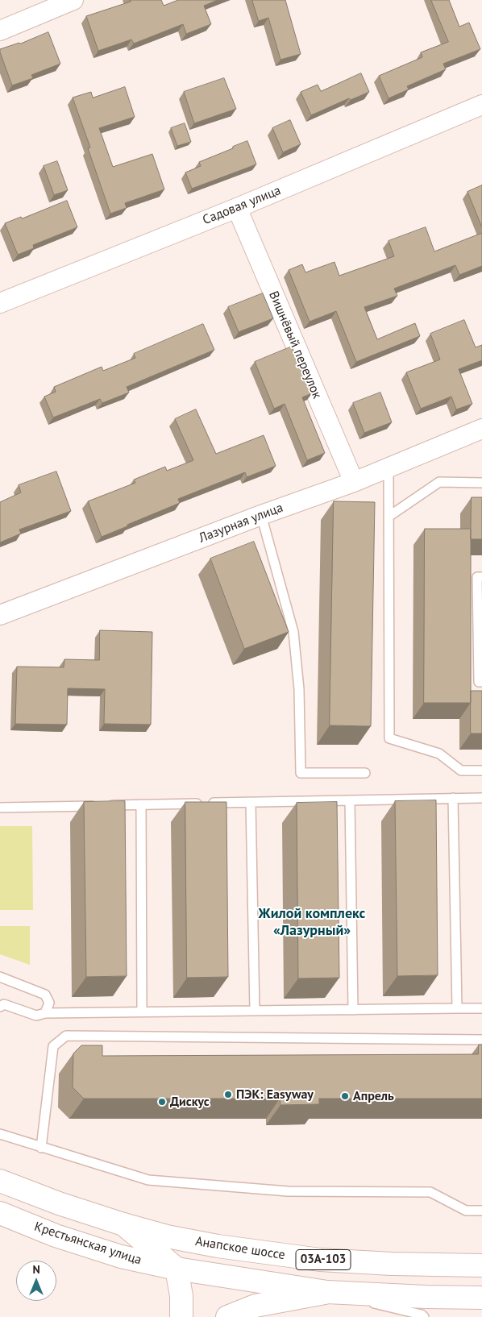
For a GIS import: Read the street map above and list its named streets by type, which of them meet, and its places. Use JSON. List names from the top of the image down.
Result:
{
  "streets": {
    "main road": ["Крестьянская улица", "Анапское шоссе", "03А-103"],
    "street": ["Садовая улица", "Вишнёвый переулок", "Лазурная улица"]
  },
  "crossings": [
    ["Садовая улица", "Вишнёвый переулок"],
    ["Вишнёвый переулок", "Лазурная улица"],
    ["Крестьянская улица", "03А-103"],
    ["Анапское шоссе", "03А-103"]
  ],
  "districts": ["Жилой комплекс «Лазурный»"],
  "places": ["ПЭК: Easyway", "Апрель", "Дискус"],
  "north": "top"
}
